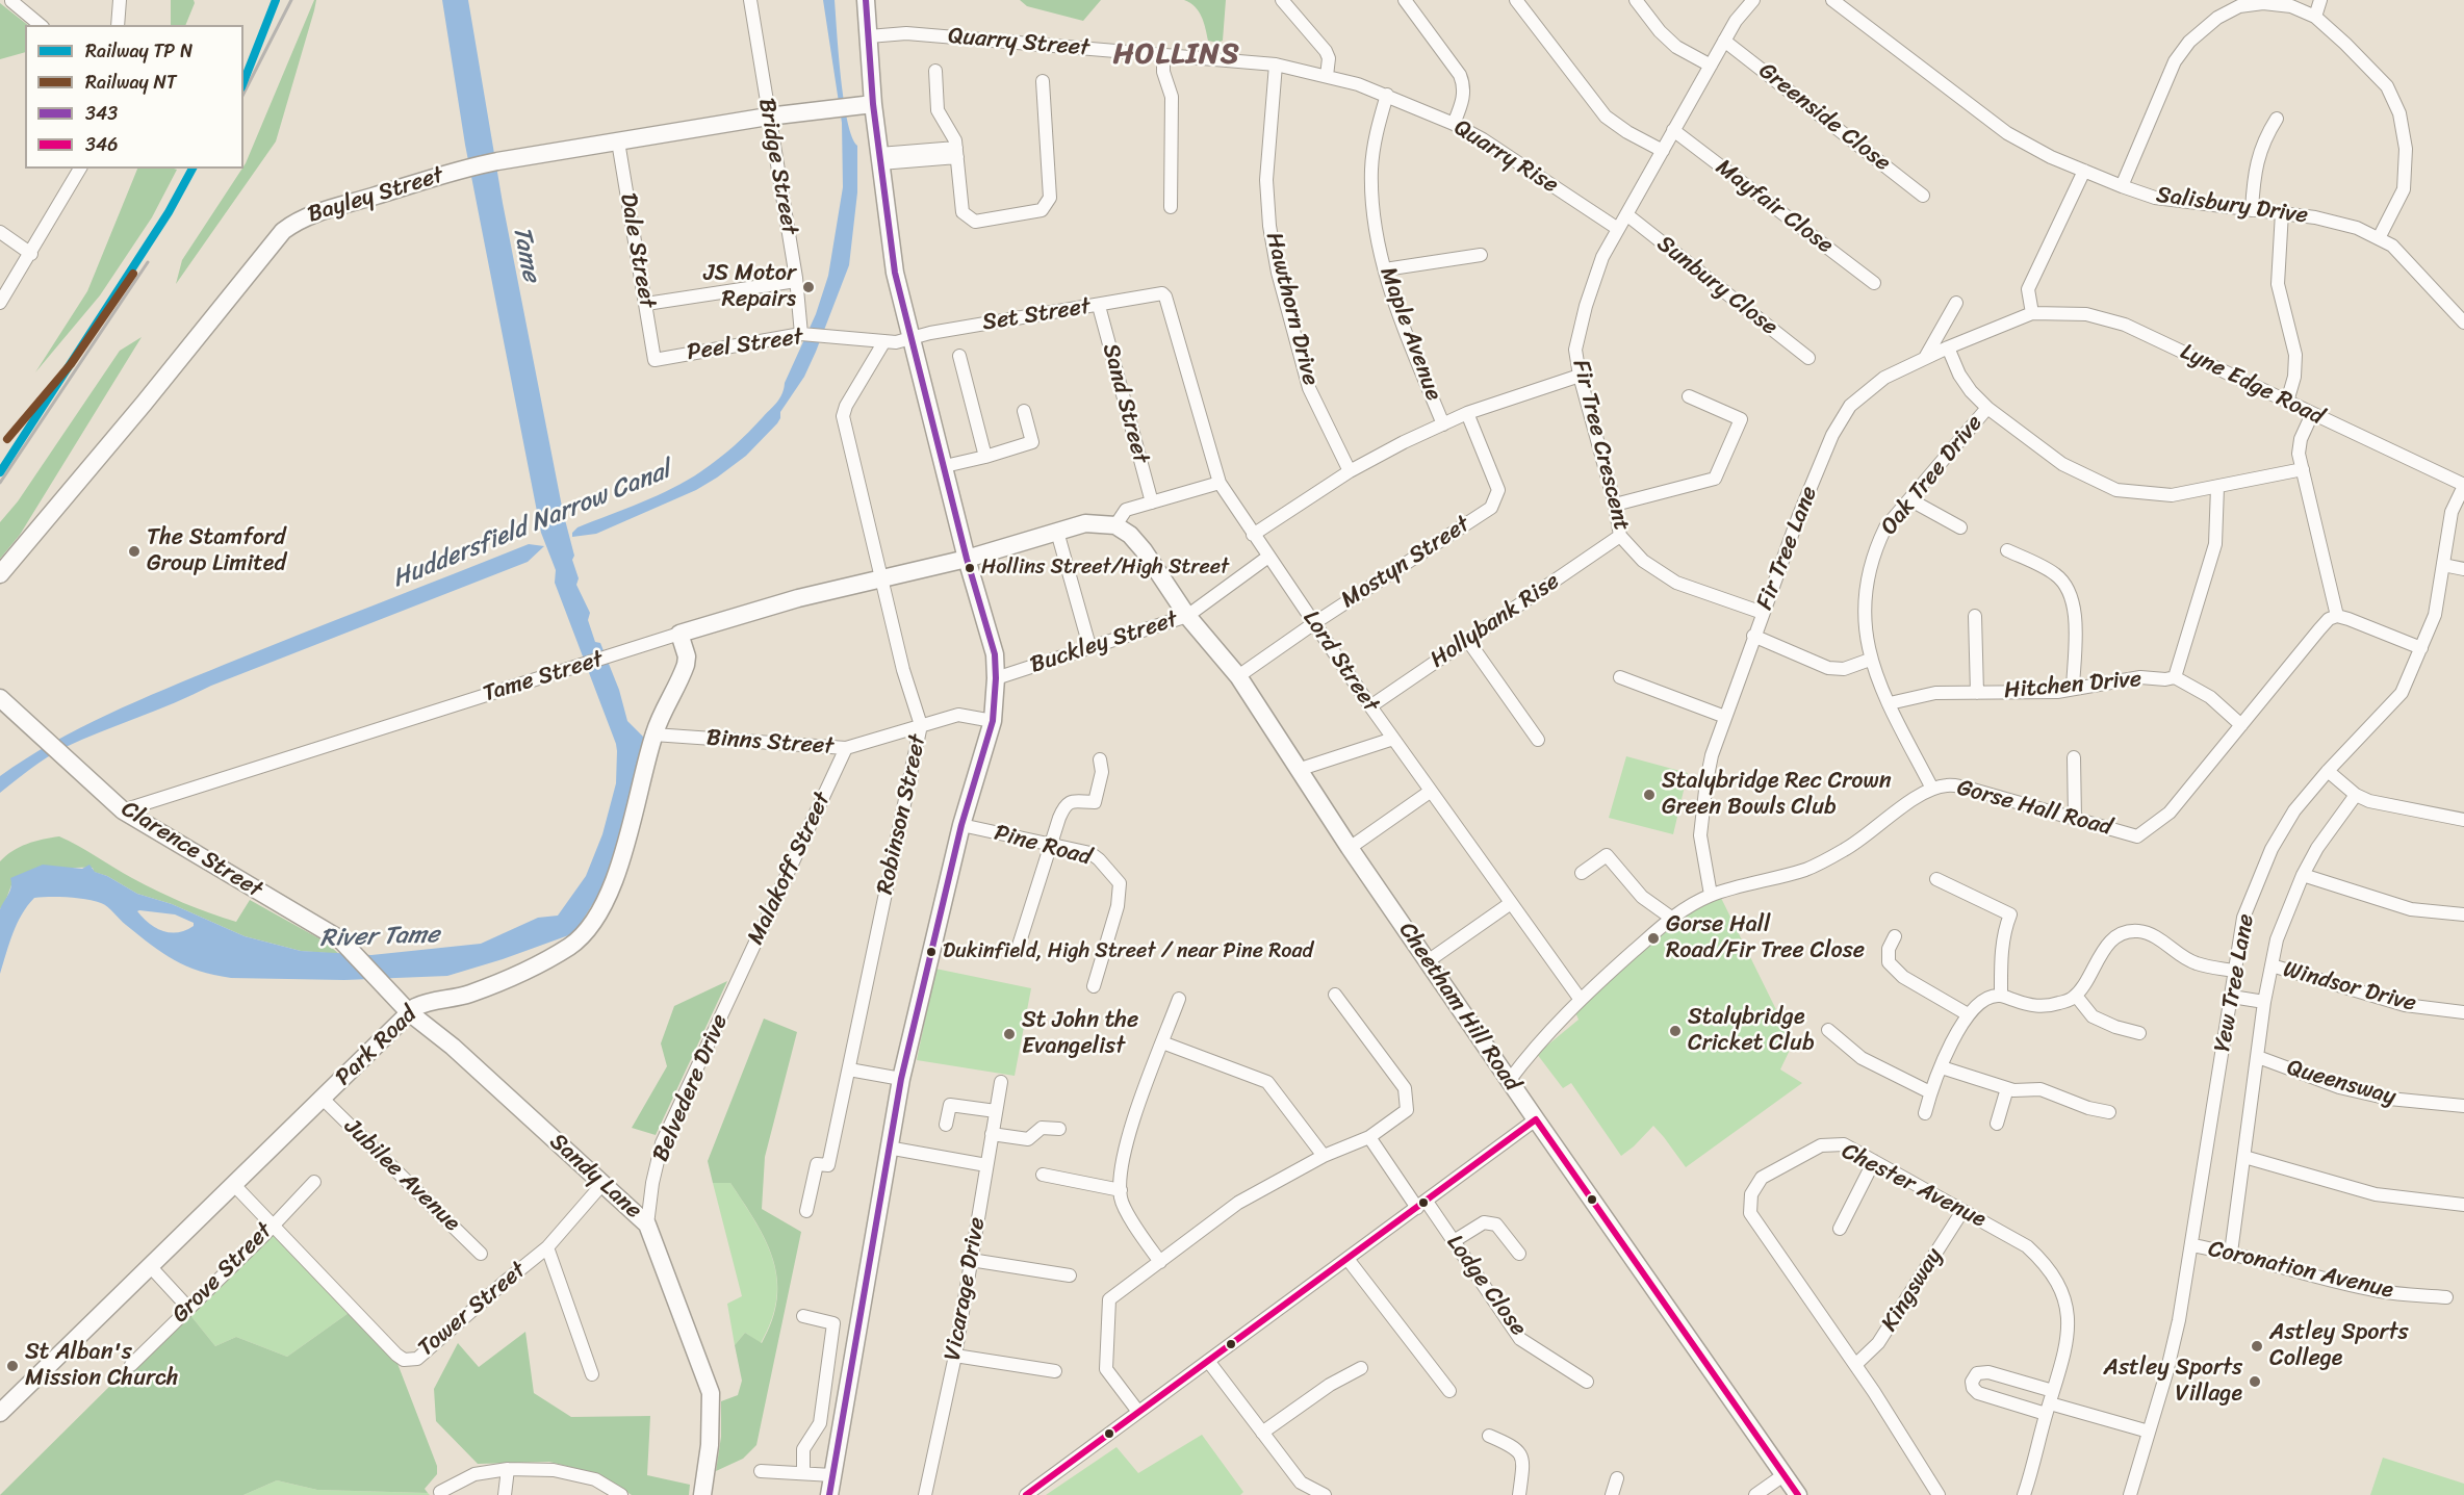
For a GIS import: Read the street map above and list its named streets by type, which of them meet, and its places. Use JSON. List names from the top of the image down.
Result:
{
  "streets": {
    "main road": [
      "Bayley Street",
      "Tame Street",
      "Clarence Street",
      "Cheetham Hill Road",
      "Park Road",
      "Sandy Lane"
    ],
    "street": [
      "Quarry Street",
      "Greenside Close",
      "Quarry Rise",
      "Bridge Street",
      "Salisbury Drive",
      "Mayfair Close",
      "Dale Street",
      "Sunbury Close",
      "Hawthorn Drive",
      "Set Street",
      "Maple Avenue",
      "Peel Street",
      "Lyne Edge Road",
      "Sand Street",
      "Fir Tree Crescent",
      "Oak Tree Drive",
      "Fir Tree Lane",
      "Mostyn Street",
      "Hollybank Rise",
      "Buckley Street",
      "Lord Street",
      "Hitchen Drive",
      "Binns Street",
      "Gorse Hall Road",
      "Robinson Street",
      "Pine Road",
      "Malakoff Street",
      "Yew Tree Lane",
      "Windsor Drive",
      "Queensway",
      "Belvedere Drive",
      "Jubilee Avenue",
      "Chester Avenue",
      "Coronation Avenue",
      "Grove Street",
      "Lodge Close",
      "Vicarage Drive",
      "Kingsway",
      "Tower Street"
    ]
  },
  "crossings": [
    ["Quarry Street", "Quarry Rise"],
    ["Quarry Street", "Hawthorn Drive"],
    ["Quarry Street", "Maple Avenue"],
    ["Greenside Close", "Fir Tree Crescent"],
    ["Quarry Rise", "Maple Avenue"],
    ["Quarry Rise", "Fir Tree Crescent"],
    ["Bridge Street", "Bayley Street"],
    ["Bridge Street", "Peel Street"],
    ["Bayley Street", "Dale Street"],
    ["Mayfair Close", "Fir Tree Crescent"],
    ["Dale Street", "Peel Street"],
    ["Sunbury Close", "Fir Tree Crescent"],
    ["Set Street", "Peel Street"],
    ["Set Street", "Sand Street"],
    ["Set Street", "Lord Street"],
    ["Peel Street", "Robinson Street"],
    ["Lyne Edge Road", "Fir Tree Lane"],
    ["Lyne Edge Road", "Yew Tree Lane"],
    ["Fir Tree Crescent", "Fir Tree Lane"],
    ["Fir Tree Crescent", "Hollybank Rise"],
    ["Oak Tree Drive", "Hitchen Drive"],
    ["Oak Tree Drive", "Gorse Hall Road"],
    ["Fir Tree Lane", "Gorse Hall Road"],
    ["Mostyn Street", "Lord Street"],
    ["Mostyn Street", "Cheetham Hill Road"],
    ["Hollybank Rise", "Lord Street"],
    ["Buckley Street", "Lord Street"],
    ["Buckley Street", "Cheetham Hill Road"],
    ["Lord Street", "Gorse Hall Road"],
    ["Tame Street", "Robinson Street"],
    ["Tame Street", "Clarence Street"],
    ["Tame Street", "Cheetham Hill Road"],
    ["Tame Street", "Park Road"],
    ["Hitchen Drive", "Gorse Hall Road"],
    ["Binns Street", "Robinson Street"],
    ["Binns Street", "Malakoff Street"],
    ["Binns Street", "Park Road"],
    ["Gorse Hall Road", "Cheetham Hill Road"],
    ["Clarence Street", "Sandy Lane"],
    ["Malakoff Street", "Belvedere Drive"],
    ["Yew Tree Lane", "Coronation Avenue"],
    ["Park Road", "Jubilee Avenue"],
    ["Park Road", "Sandy Lane"],
    ["Park Road", "Tower Street"],
    ["Belvedere Drive", "Sandy Lane"],
    ["Sandy Lane", "Tower Street"],
    ["Chester Avenue", "Kingsway"],
    ["Grove Street", "Tower Street"]
  ],
  "districts": ["HOLLINS"],
  "water": ["Tame", "Huddersfield Narrow Canal", "River Tame"],
  "places": [
    "JS Motor Repairs",
    "The Stamford Group Limited",
    "Hollins Street/High Street",
    "Stalybridge Rec Crown Green Bowls Club",
    "Gorse Hall Road/Fir Tree Close",
    "Dukinfield, High Street / near Pine Road",
    "Stalybridge Cricket Club",
    "St John the Evangelist",
    "Astley Sports College",
    "St Alban's Mission Church",
    "Astley Sports Village"
  ],
  "lines": ["transit line 343", "rail line NT", "transit line 346"],
  "legend": [
    "Railway TP N",
    "Railway NT",
    "343",
    "346"
  ]
}
